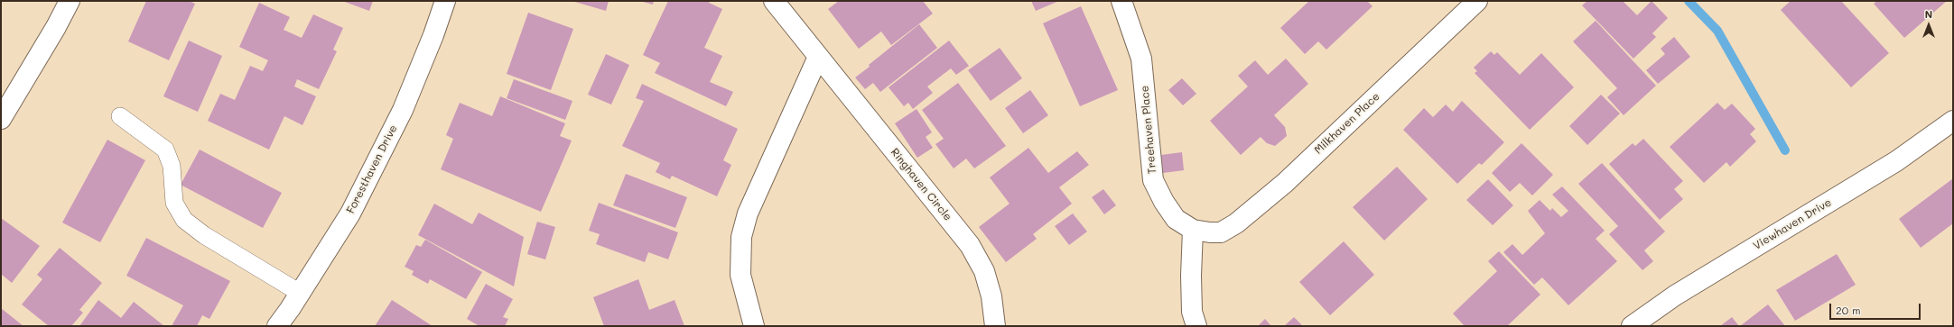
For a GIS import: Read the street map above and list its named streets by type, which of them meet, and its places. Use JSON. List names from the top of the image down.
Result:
{
  "streets": {
    "street": [
      "Milkhaven Place",
      "Treehaven Place",
      "Foresthaven Drive",
      "Ringhaven Circle",
      "Viewhaven Drive"
    ]
  },
  "crossings": [
    ["Milkhaven Place", "Treehaven Place"]
  ],
  "scale_bar": "20 m",
  "north": "top"
}
